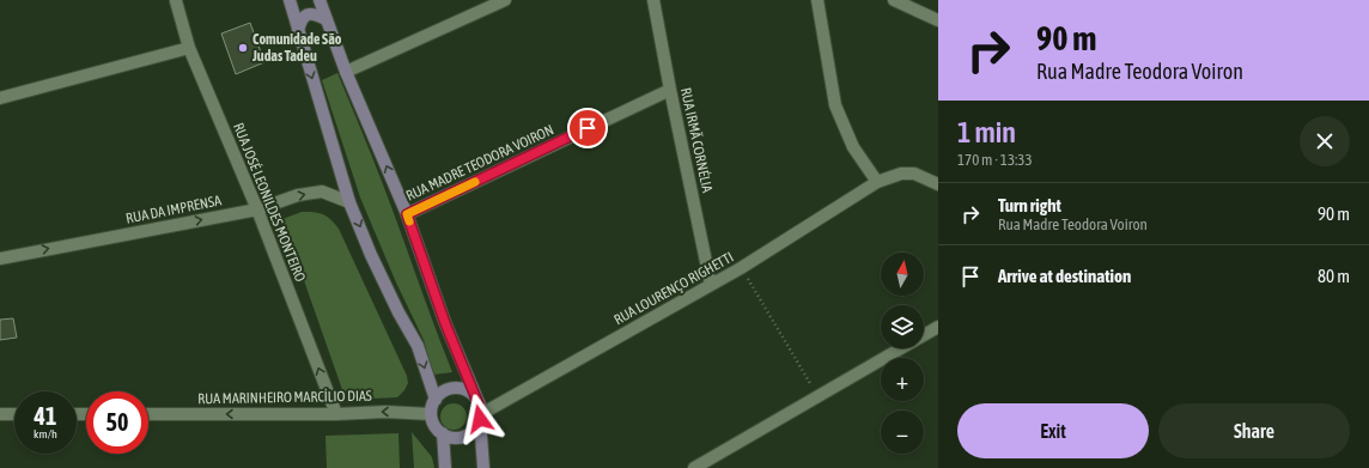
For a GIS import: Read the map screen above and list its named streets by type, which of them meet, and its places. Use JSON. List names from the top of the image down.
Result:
{
  "streets": {
    "street": [
      "RUA IRMÃ CORNÉLIA",
      "RUA MADRE TEODORA VOIRON",
      "RUA JOSÉ LEONILDES MONTEIRO",
      "RUA DA IMPRENSA",
      "RUA LOURENÇO RIGHETTI",
      "RUA MARINHEIRO MARCÍLIO DIAS"
    ]
  },
  "crossings": [
    ["RUA IRMÃ CORNÉLIA", "RUA MADRE TEODORA VOIRON"],
    ["RUA IRMÃ CORNÉLIA", "RUA LOURENÇO RIGHETTI"],
    ["RUA JOSÉ LEONILDES MONTEIRO", "RUA DA IMPRENSA"],
    ["RUA JOSÉ LEONILDES MONTEIRO", "RUA MARINHEIRO MARCÍLIO DIAS"],
    ["RUA LOURENÇO RIGHETTI", "RUA MARINHEIRO MARCÍLIO DIAS"]
  ],
  "one_way": ["RUA JOSÉ LEONILDES MONTEIRO", "RUA DA IMPRENSA", "RUA MARINHEIRO MARCÍLIO DIAS"],
  "places": ["Comunidade São Judas Tadeu"],
  "north": "top",
  "page": {
    "turn": ["90 m", "Rua Madre Teodora Voiron"],
    "heading": ["1 min", "170 m · 13:33"],
    "list": [
      {
        "name": "Turn right",
        "note": "Rua Madre Teodora Voiron",
        "value": "90 m"
      },
      {
        "name": "Arrive at destination",
        "value": "80 m"
      }
    ],
    "map_buttons": ["+", "−"],
    "speed": "41 km/h",
    "limit": "50",
    "buttons": ["Exit", "Share"]
  }
}
